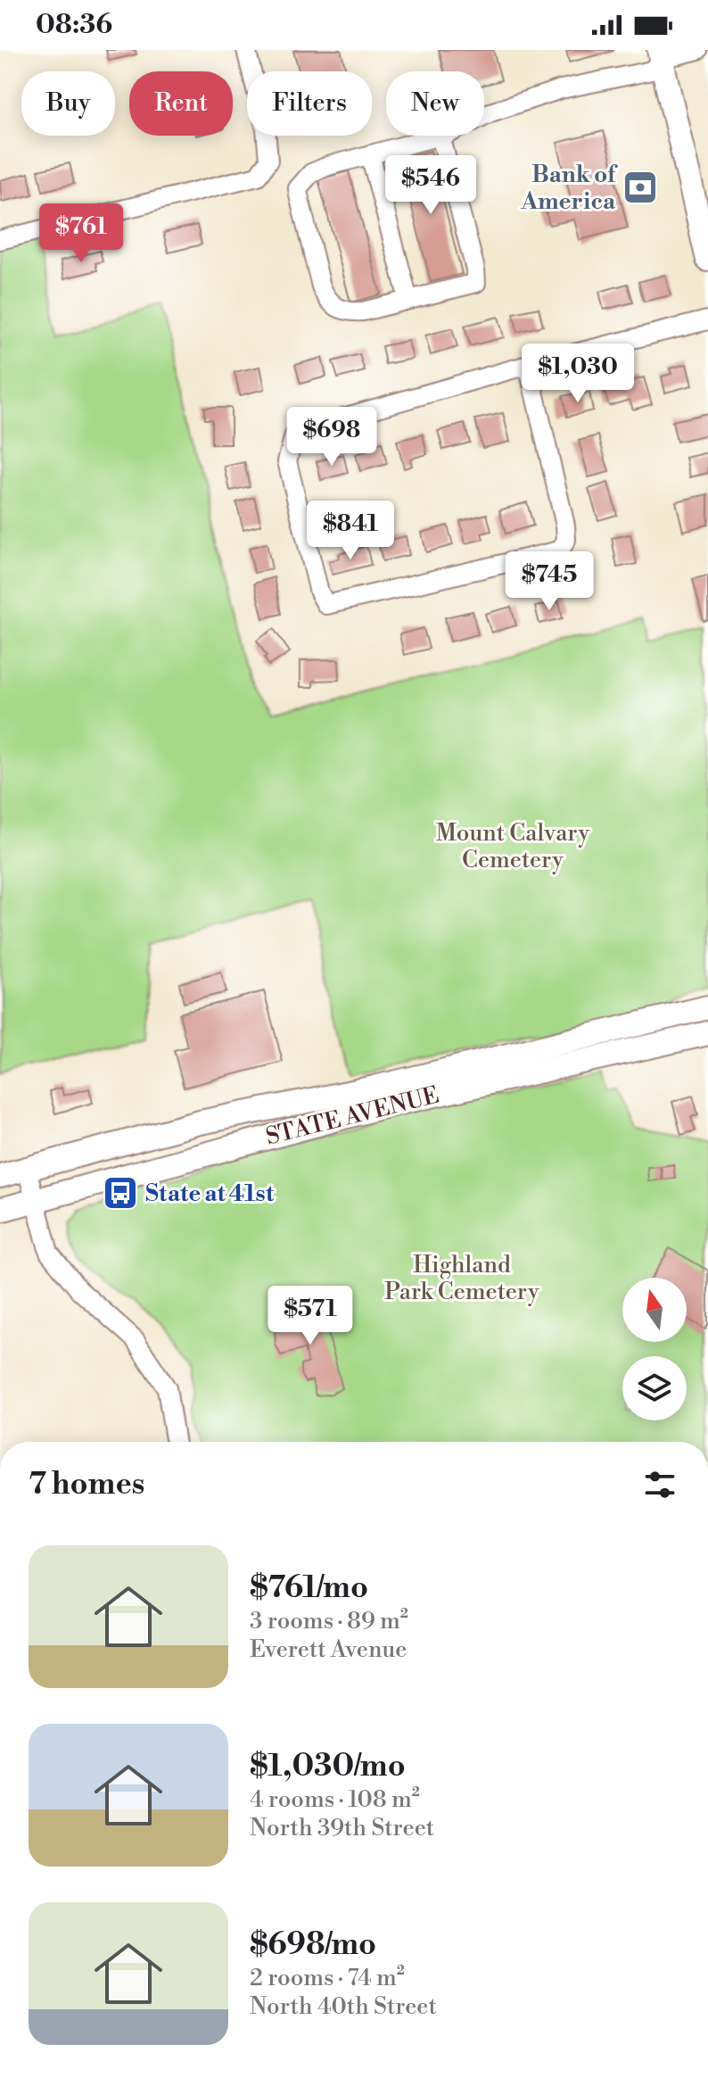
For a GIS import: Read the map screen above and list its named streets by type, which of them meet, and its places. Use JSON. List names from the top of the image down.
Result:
{
  "streets": {
    "main road": ["STATE AVENUE"]
  },
  "parks": ["Mount Calvary Cemetery", "Highland Park Cemetery"],
  "places": {
    "bank": ["Bank of America"],
    "bus stop": ["State at 41st"]
  },
  "north": "top",
  "page": {
    "status": "08:36",
    "chip": [
      "Buy",
      "Rent",
      "Filters",
      "New"
    ],
    "price": [
      "$546",
      "$761",
      "$1,030",
      "$698",
      "$841",
      "$745",
      "$571"
    ],
    "heading": "7 homes",
    "list": [
      {
        "name": "$761/mo",
        "note": "3 rooms · 89 m² · Everett Avenue"
      },
      {
        "name": "$1,030/mo",
        "note": "4 rooms · 108 m² · North 39th Street"
      },
      {
        "name": "$698/mo",
        "note": "2 rooms · 74 m² · North 40th Street"
      }
    ]
  }
}
